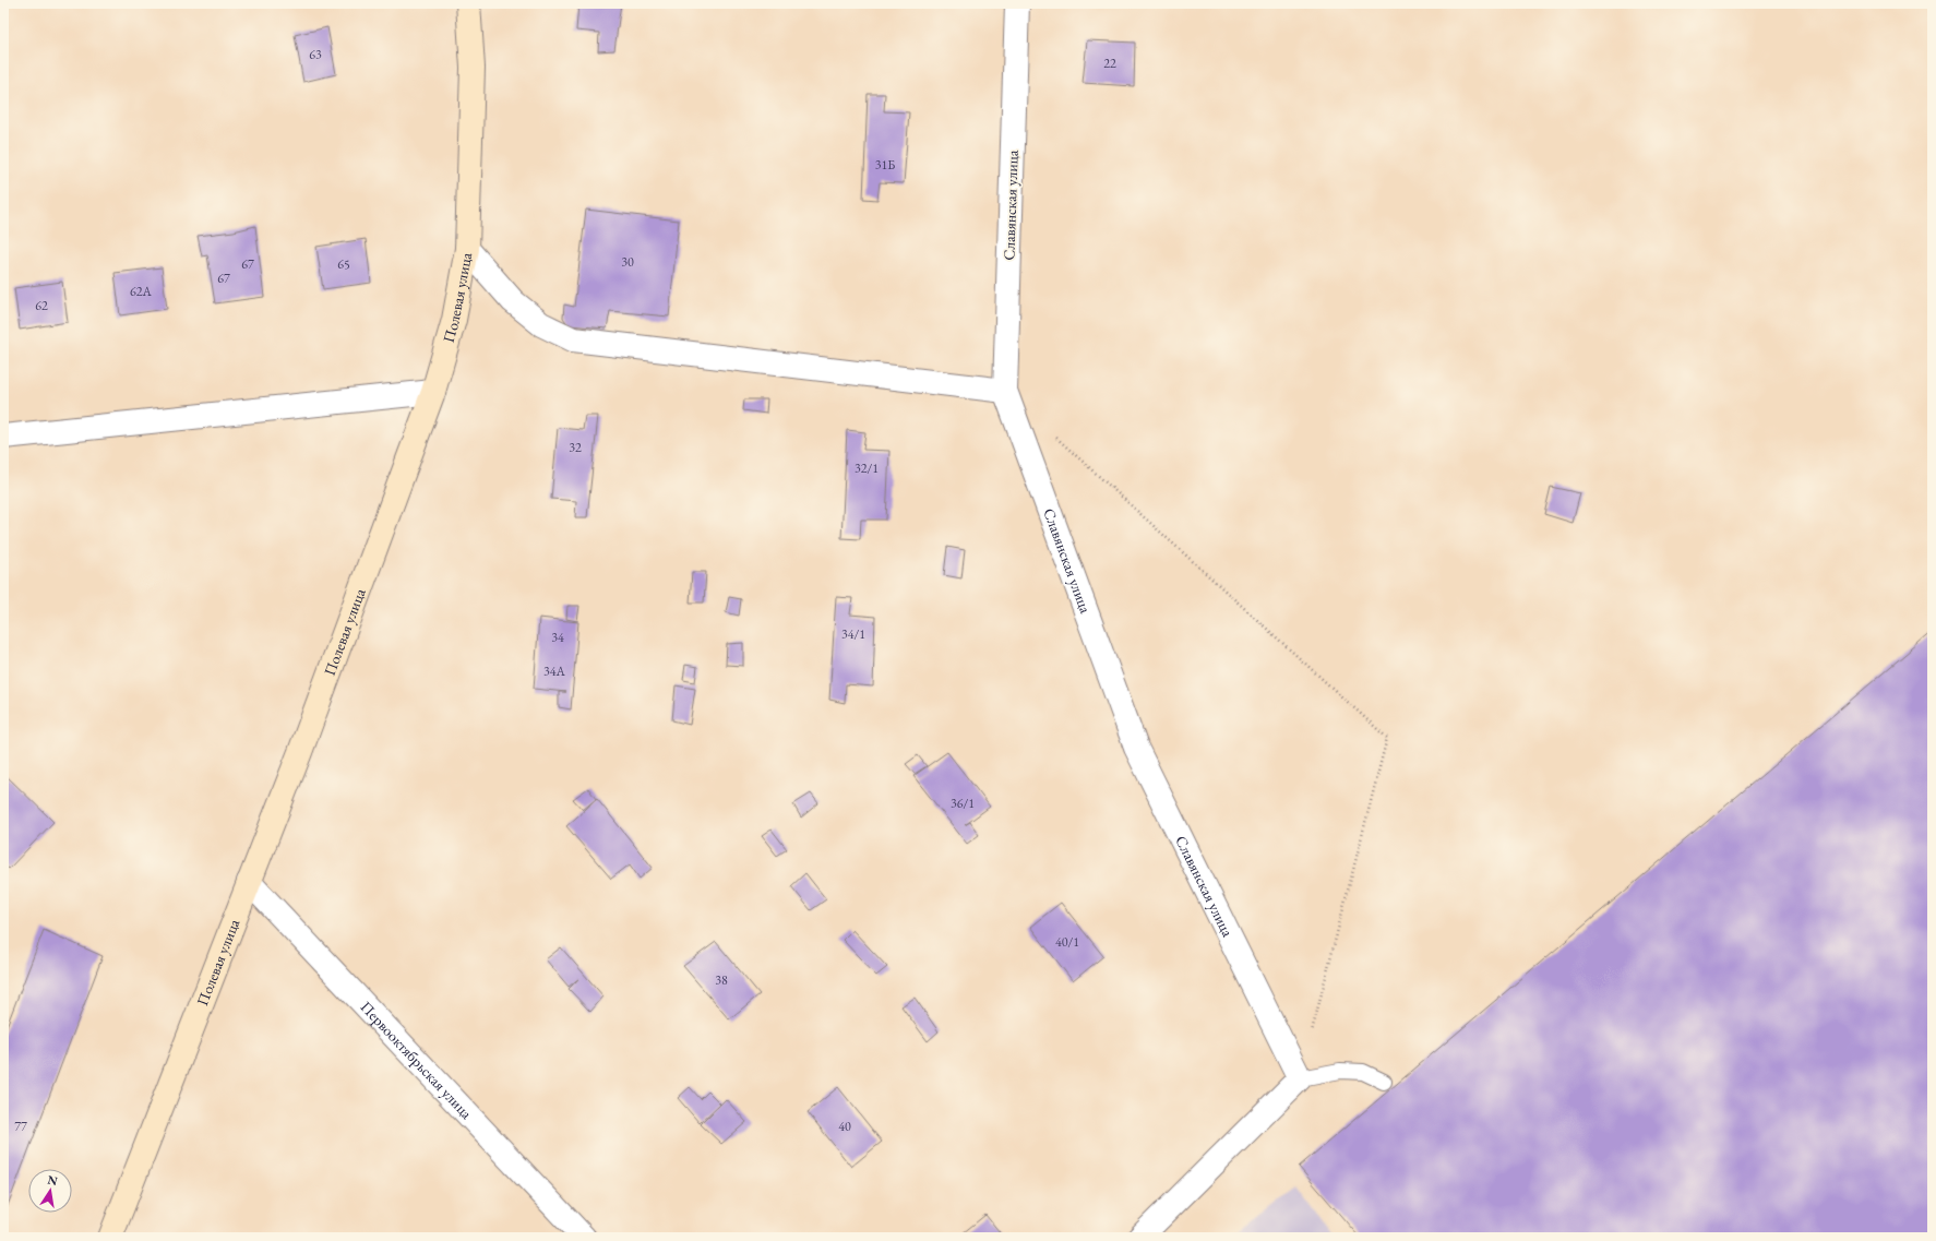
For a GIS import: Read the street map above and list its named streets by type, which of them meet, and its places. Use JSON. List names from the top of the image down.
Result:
{
  "streets": {
    "street": ["Славянская улица", "Полевая улица", "Первооктябрьская улица"]
  },
  "crossings": [
    ["Полевая улица", "Первооктябрьская улица"]
  ],
  "house_numbers": [
    "63",
    "22",
    "31Б",
    "30",
    "67",
    "65",
    "67",
    "62А",
    "62",
    "32",
    "32/1",
    "34/1",
    "34",
    "34А",
    "36/1",
    "40/1",
    "38",
    "77",
    "40"
  ],
  "north": "top"
}
